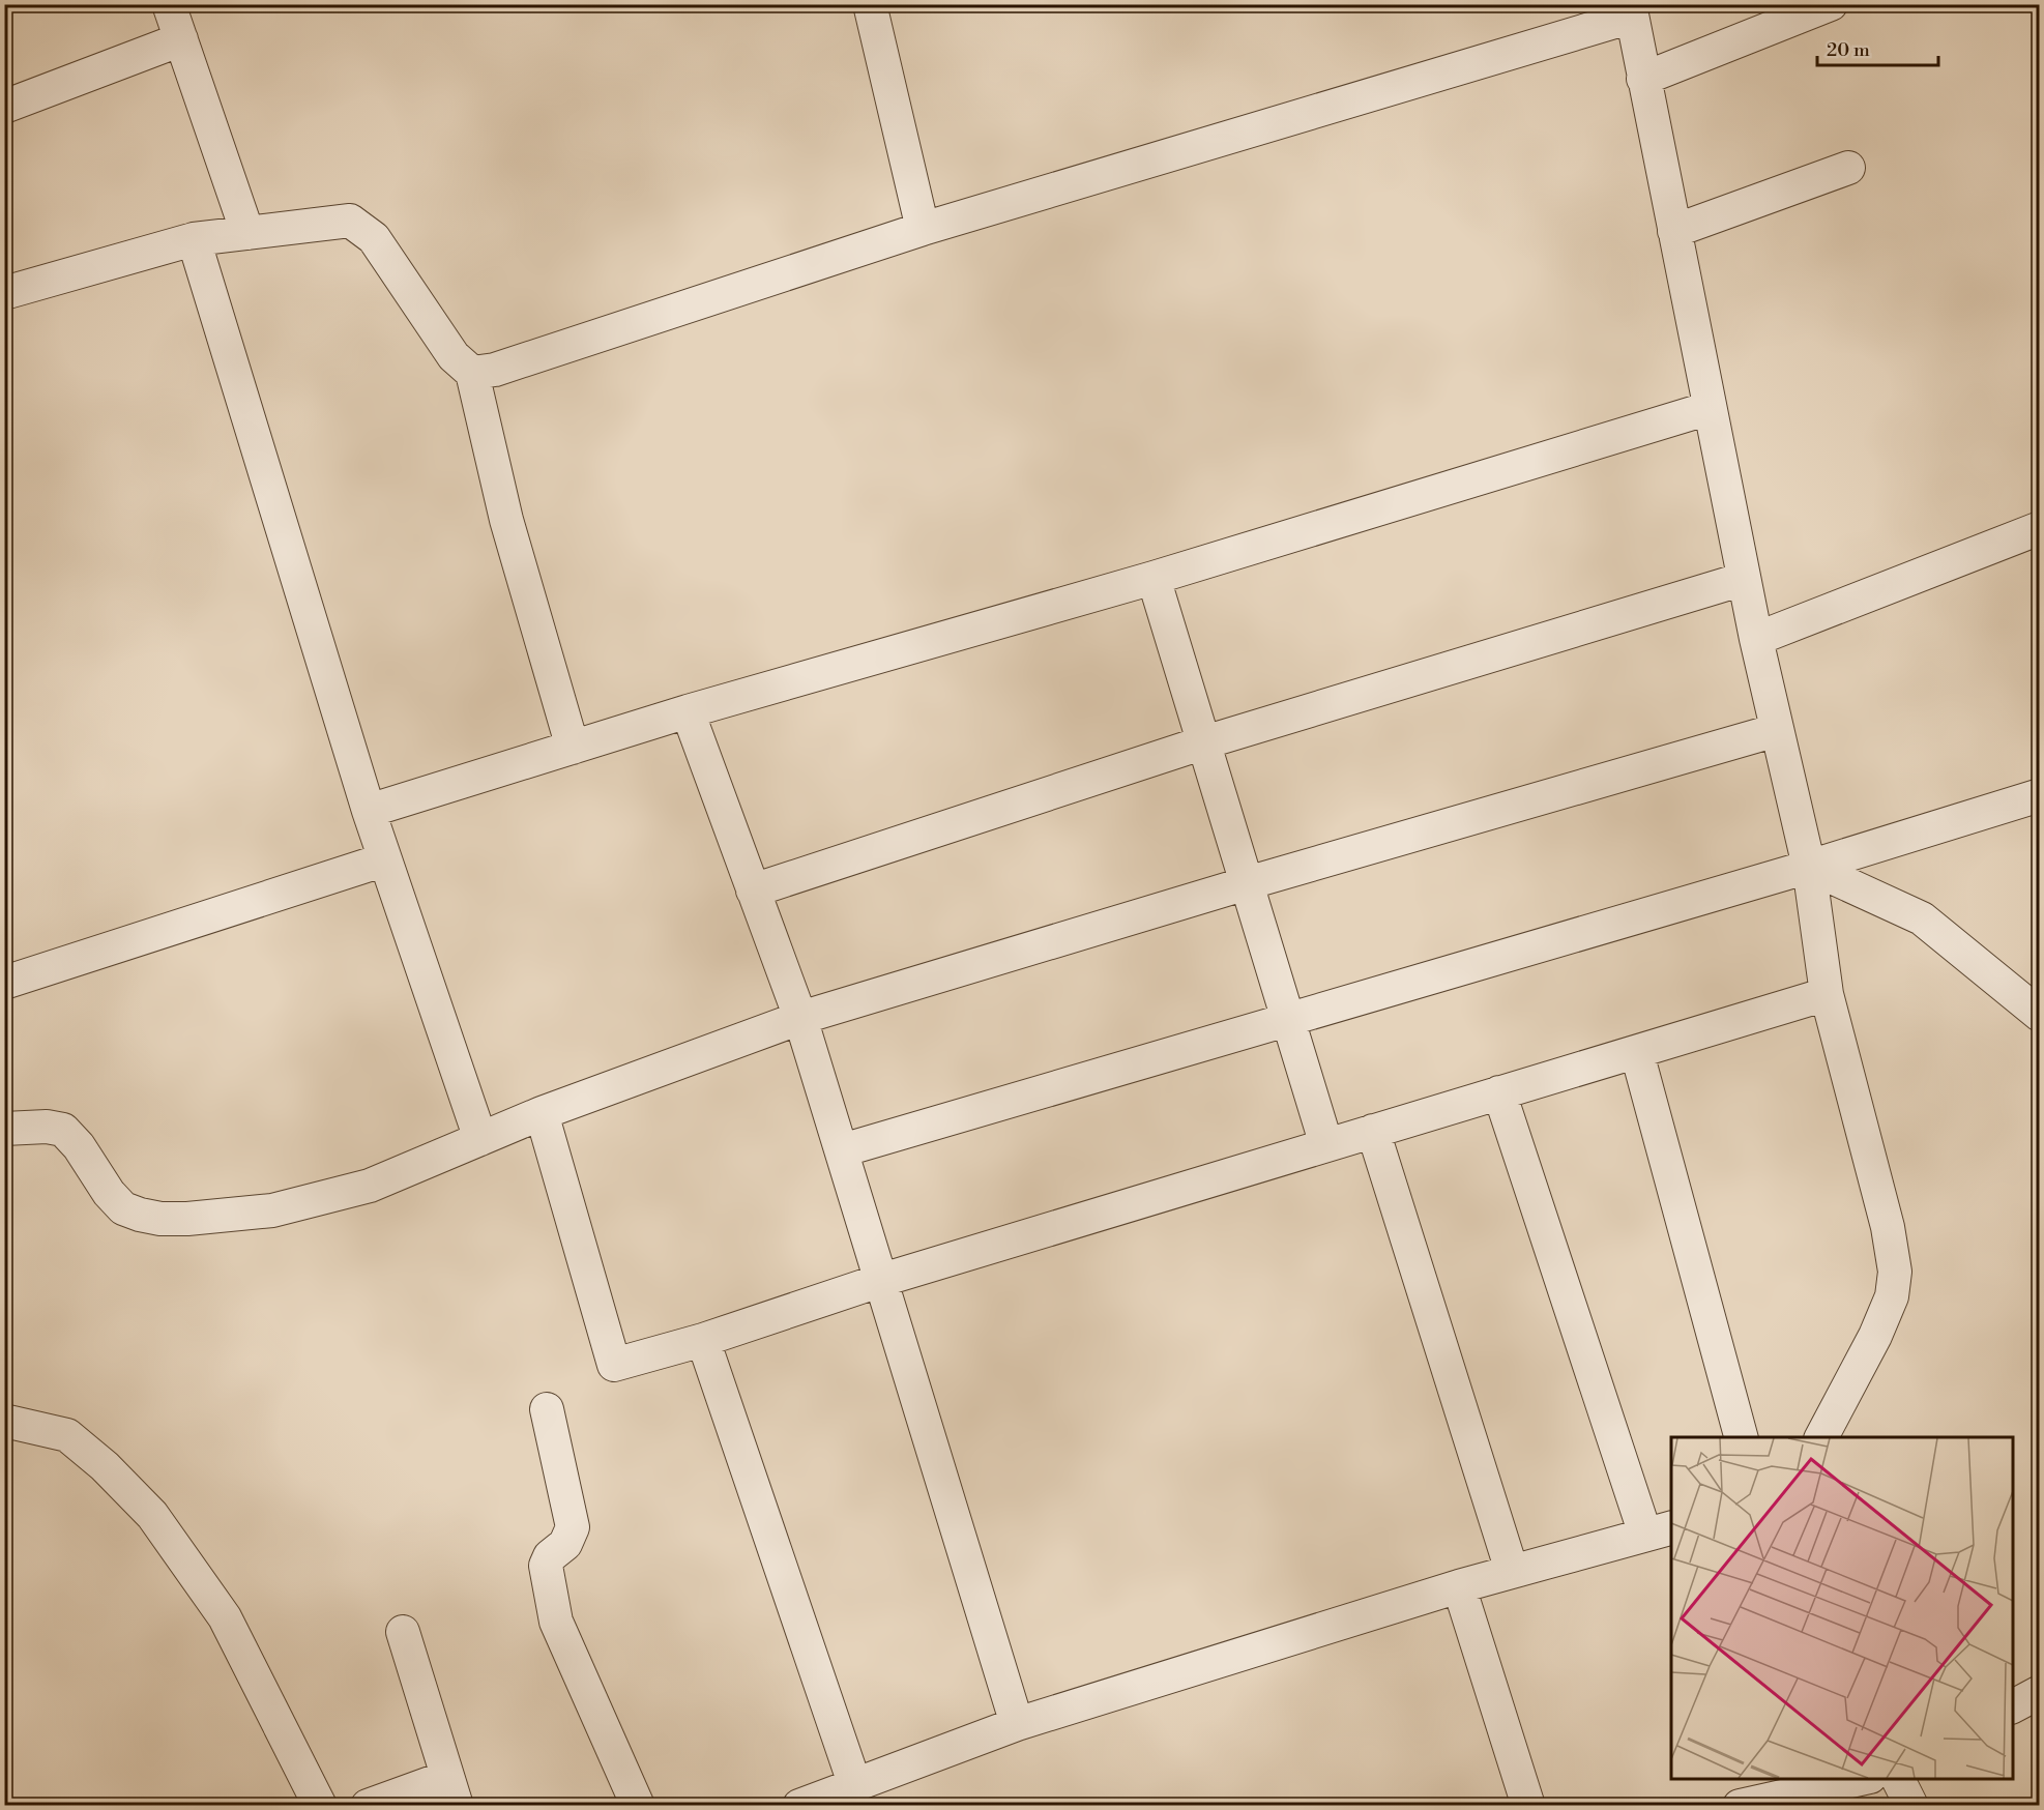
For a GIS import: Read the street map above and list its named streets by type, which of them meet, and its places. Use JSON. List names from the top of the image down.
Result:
{
  "scale_bar": "20 m"
}
